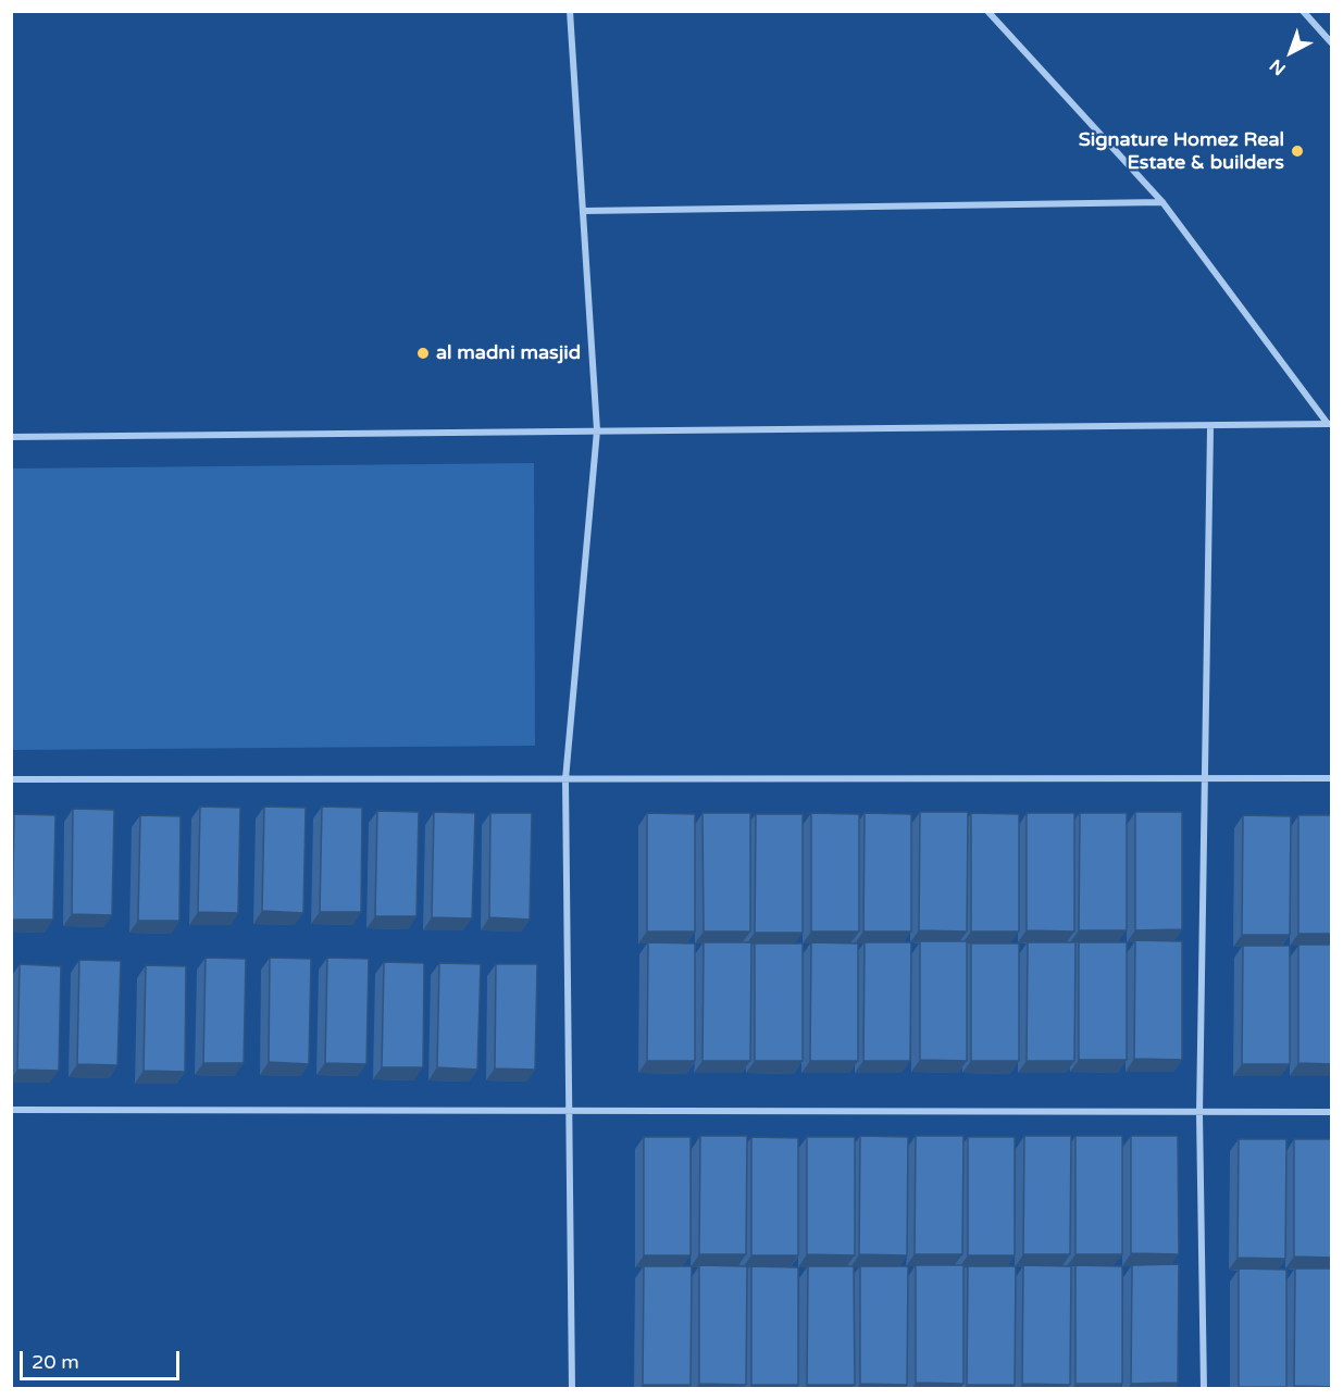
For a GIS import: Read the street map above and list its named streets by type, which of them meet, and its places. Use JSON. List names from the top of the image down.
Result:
{
  "places": ["Signature Homez Real Estate & builders", "al madni masjid"],
  "scale_bar": "20 m",
  "north": "bottom left"
}
